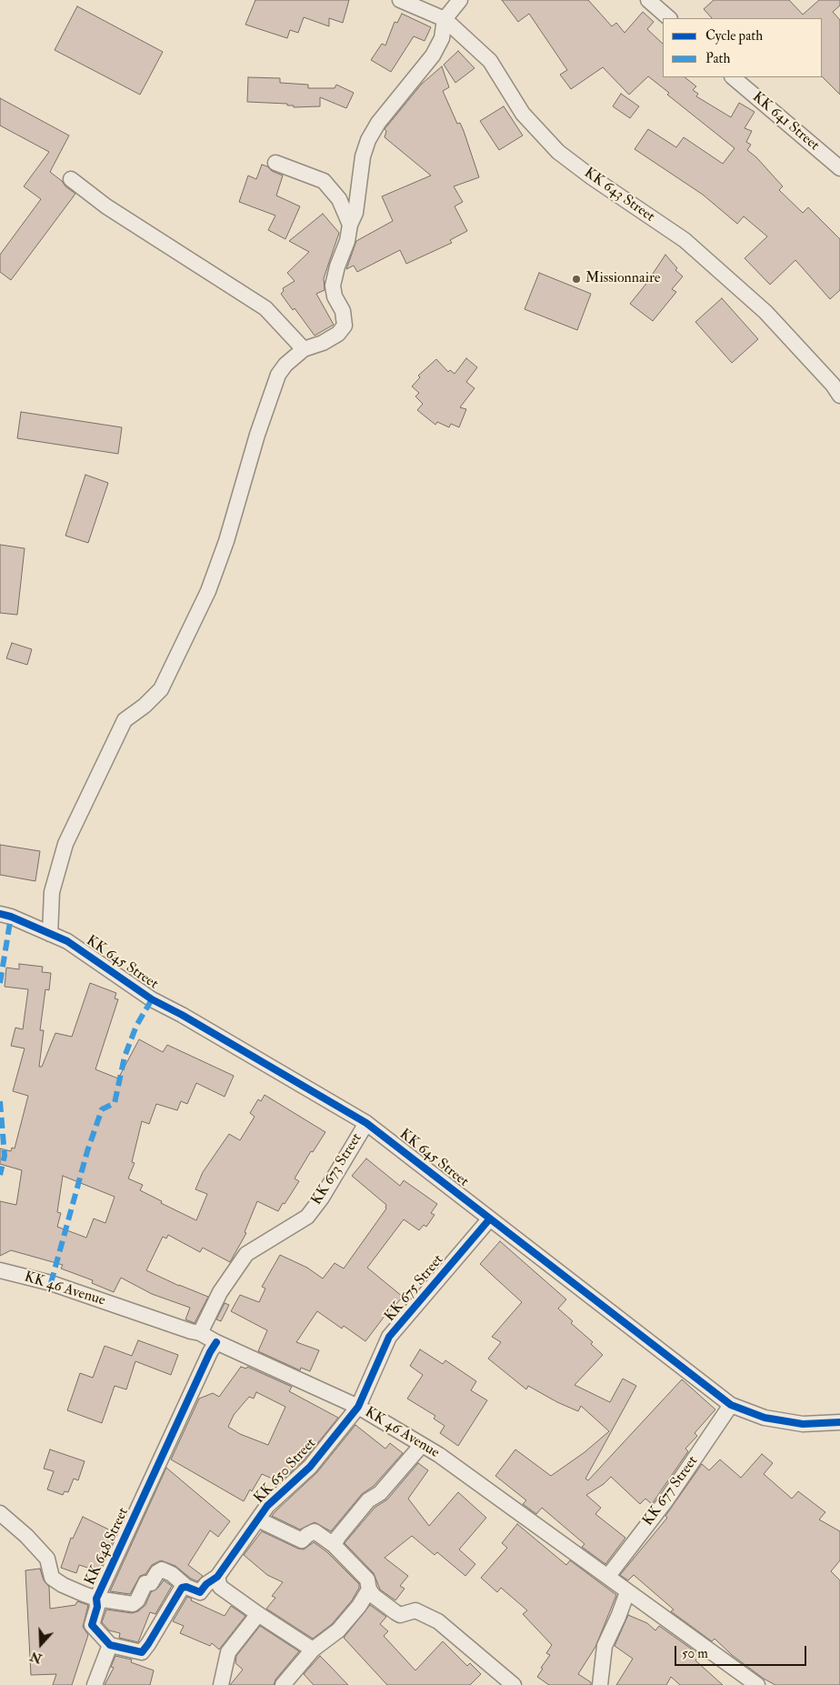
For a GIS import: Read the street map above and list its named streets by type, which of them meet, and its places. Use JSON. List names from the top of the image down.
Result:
{
  "streets": {
    "street": [
      "KK 641 Street",
      "KK 643 Street",
      "KK 645 Street",
      "KK 673 Street",
      "KK 675 Street",
      "KK 46 Avenue",
      "KK 650 Street",
      "KK 677 Street",
      "KK 648 Street"
    ]
  },
  "crossings": [
    ["KK 645 Street", "KK 673 Street"],
    ["KK 645 Street", "KK 675 Street"],
    ["KK 645 Street", "KK 677 Street"],
    ["KK 673 Street", "KK 46 Avenue"],
    ["KK 675 Street", "KK 46 Avenue"],
    ["KK 675 Street", "KK 650 Street"],
    ["KK 46 Avenue", "KK 650 Street"],
    ["KK 46 Avenue", "KK 677 Street"],
    ["KK 46 Avenue", "KK 648 Street"]
  ],
  "places": ["Missionnaire"],
  "legend": ["Cycle path", "Path"],
  "scale_bar": "50 m",
  "north": "bottom"
}
